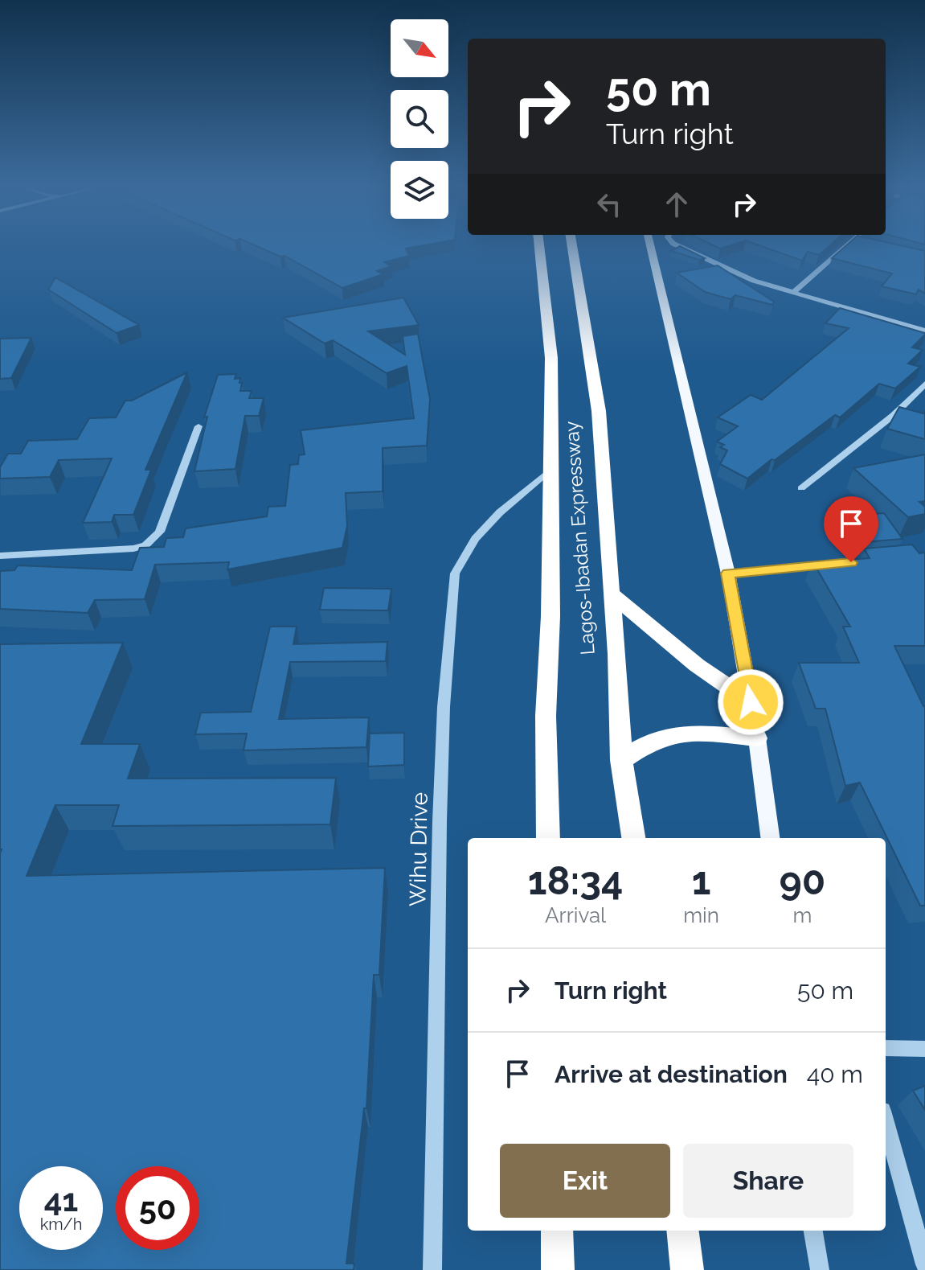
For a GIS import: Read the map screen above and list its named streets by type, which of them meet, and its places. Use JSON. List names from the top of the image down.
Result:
{
  "streets": {
    "highway": ["Lagos-Ibadan Expressway"],
    "street": ["Wihu Drive"]
  },
  "crossings": [
    ["Lagos-Ibadan Expressway", "Wihu Drive"]
  ],
  "north": "bottom right",
  "page": {
    "turn": ["50 m", "Turn right"],
    "eta": [
      "18:34",
      "Arrival",
      "1",
      "min",
      "90",
      "m"
    ],
    "list": [
      {
        "name": "Turn right",
        "value": "50 m"
      },
      {
        "name": "Arrive at destination",
        "value": "40 m"
      }
    ],
    "buttons": ["Exit", "Share"],
    "speed": "41 km/h",
    "limit": "50"
  }
}
